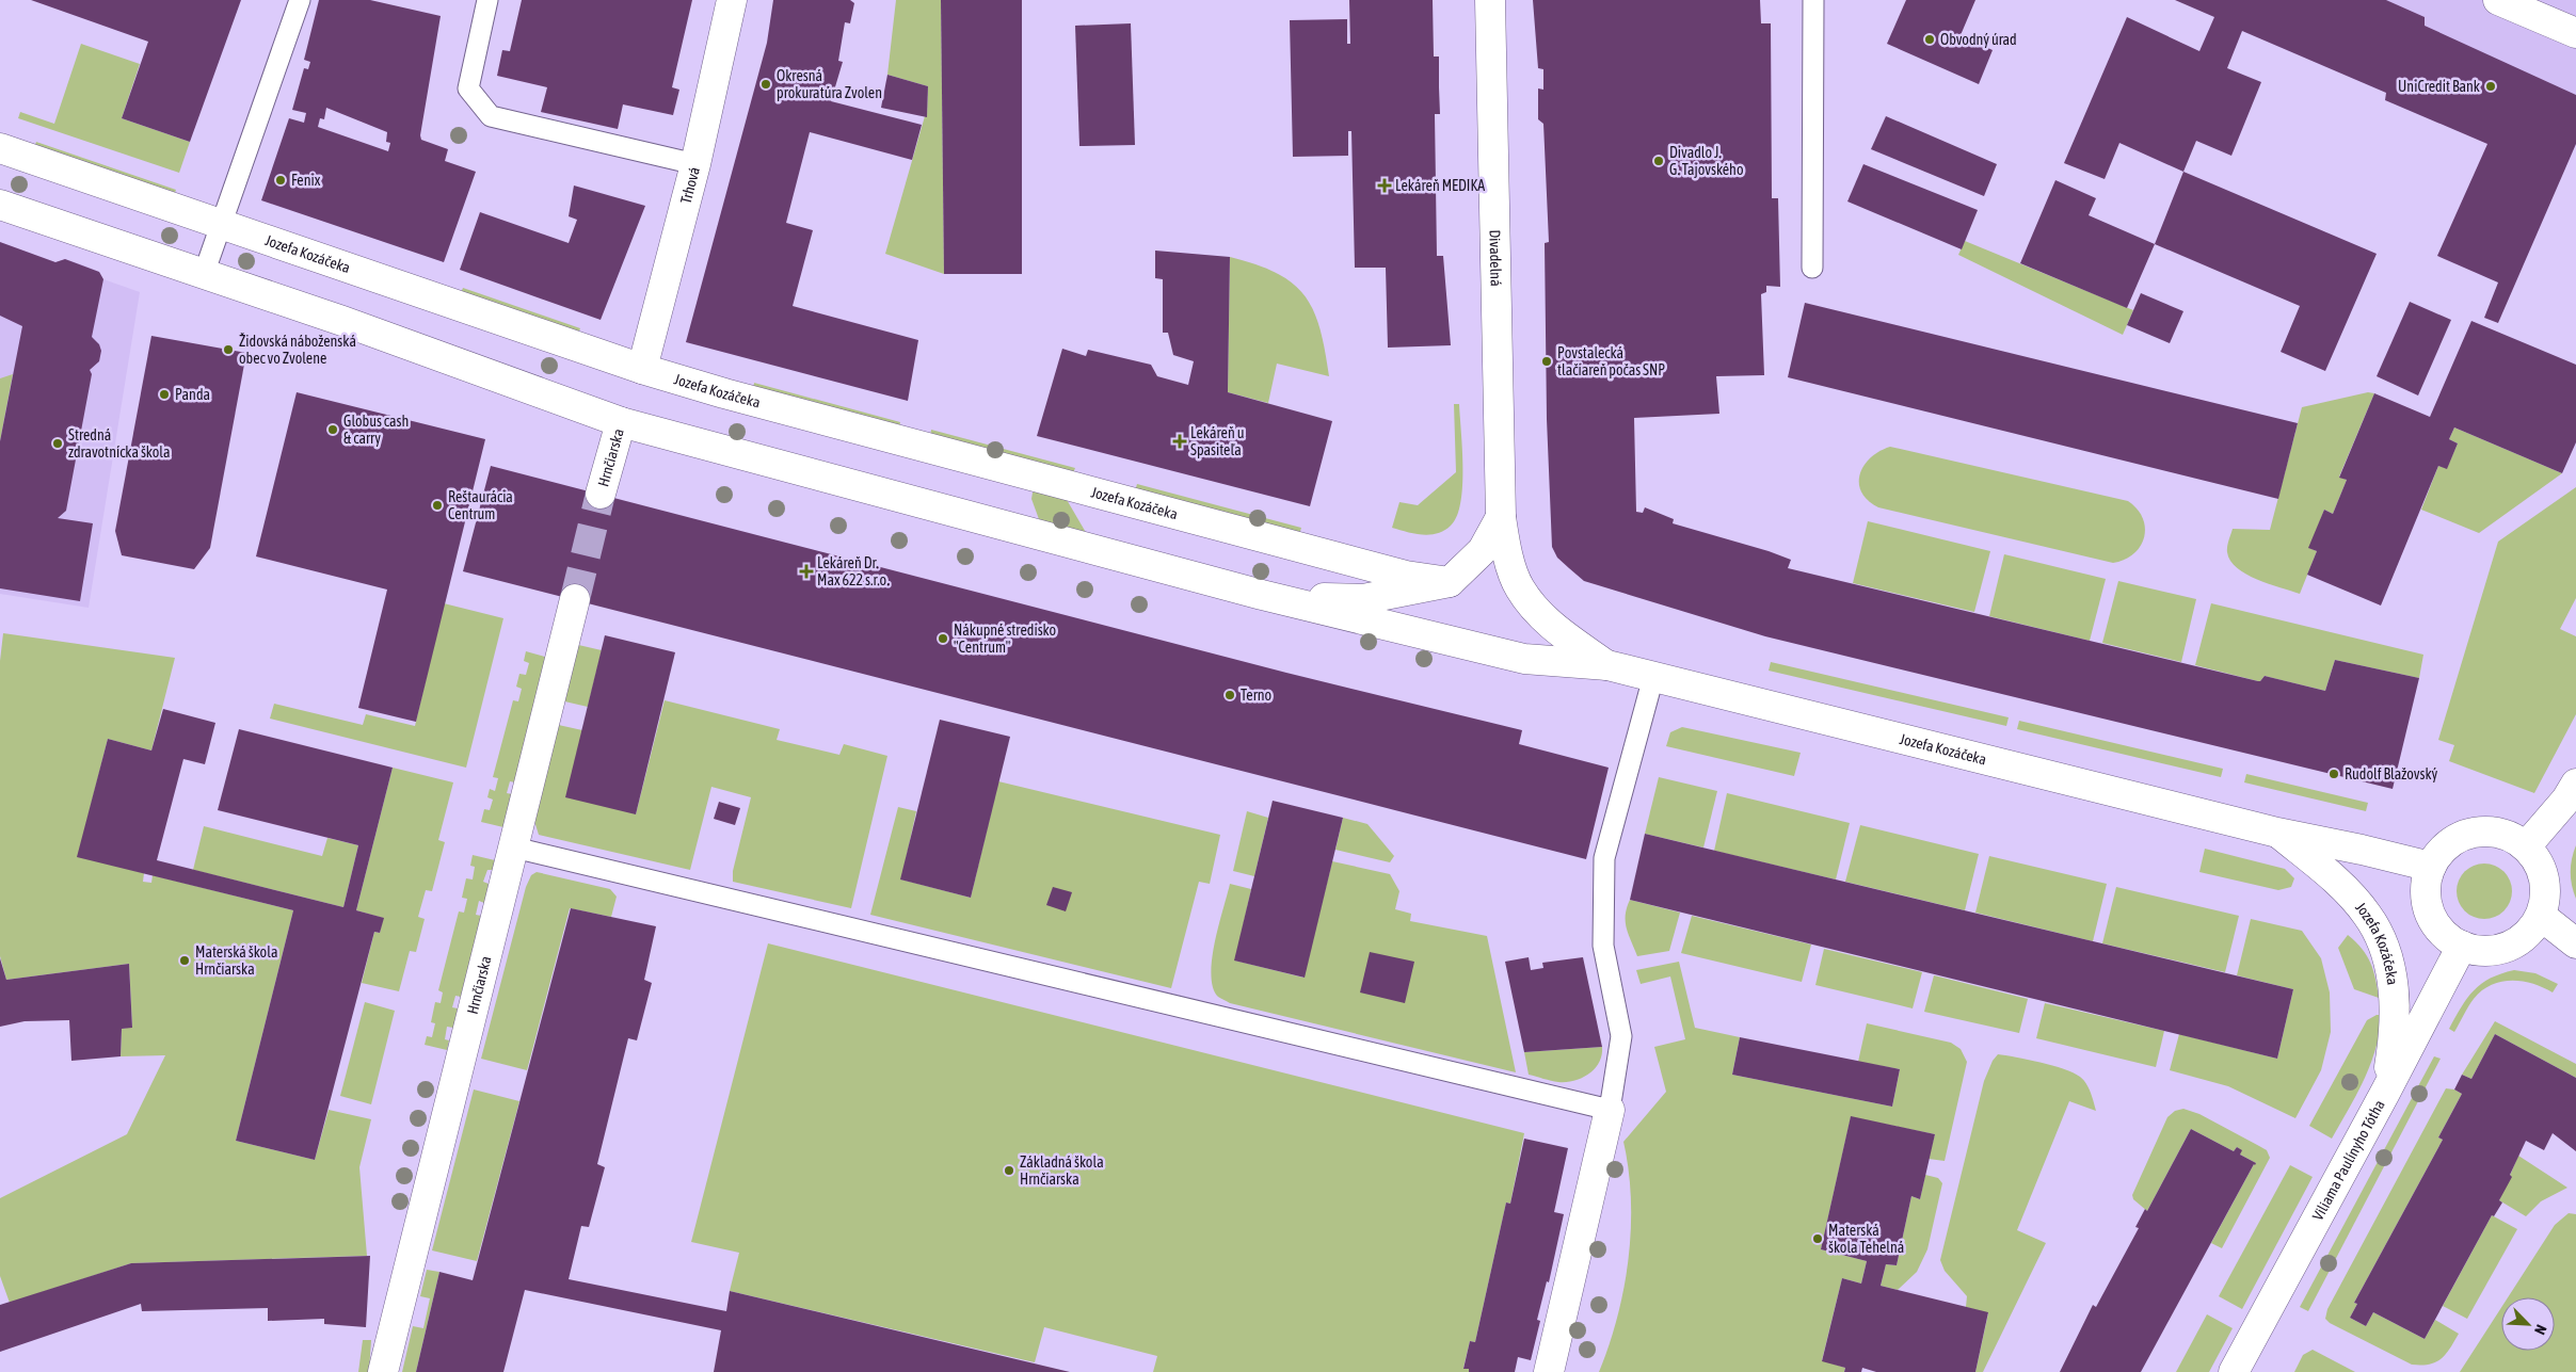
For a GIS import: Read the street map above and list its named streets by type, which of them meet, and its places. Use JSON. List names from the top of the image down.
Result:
{
  "streets": {
    "street": [
      "Trhová",
      "Jozefa Kozáčeka",
      "Divadelná",
      "Hrnčiarska",
      "Viliama Paulínyho Tótha"
    ]
  },
  "crossings": [
    ["Trhová", "Jozefa Kozáčeka"],
    ["Jozefa Kozáčeka", "Divadelná"],
    ["Jozefa Kozáčeka", "Hrnčiarska"],
    ["Jozefa Kozáčeka", "Viliama Paulínyho Tótha"]
  ],
  "places": {
    "other": [
      "Obvodný úrad",
      "Okresná prokuratúra Zvolen",
      "UniCredit Bank",
      "Divadlo J. G. Tajovského",
      "Fenix",
      "Židovská náboženská obec vo Zvolene",
      "Povstalecká tlačiareň počas SNP",
      "Panda",
      "Globus cash & carry",
      "Stredná zdravotnícka škola",
      "Reštaurácia Centrum",
      "Nákupné stredisko \"Centrum\"",
      "Terno",
      "Rudolf Blažovský",
      "Materská škola Hrnčiarska",
      "Základná škola Hrnčiarska",
      "Materská škola Tehelná"
    ],
    "health": ["Lekáreň MEDIKA", "Lekáreň u Spasiteľa", "Lekáreň Dr. Max 622 s.r.o."]
  },
  "north": "bottom right"
}
